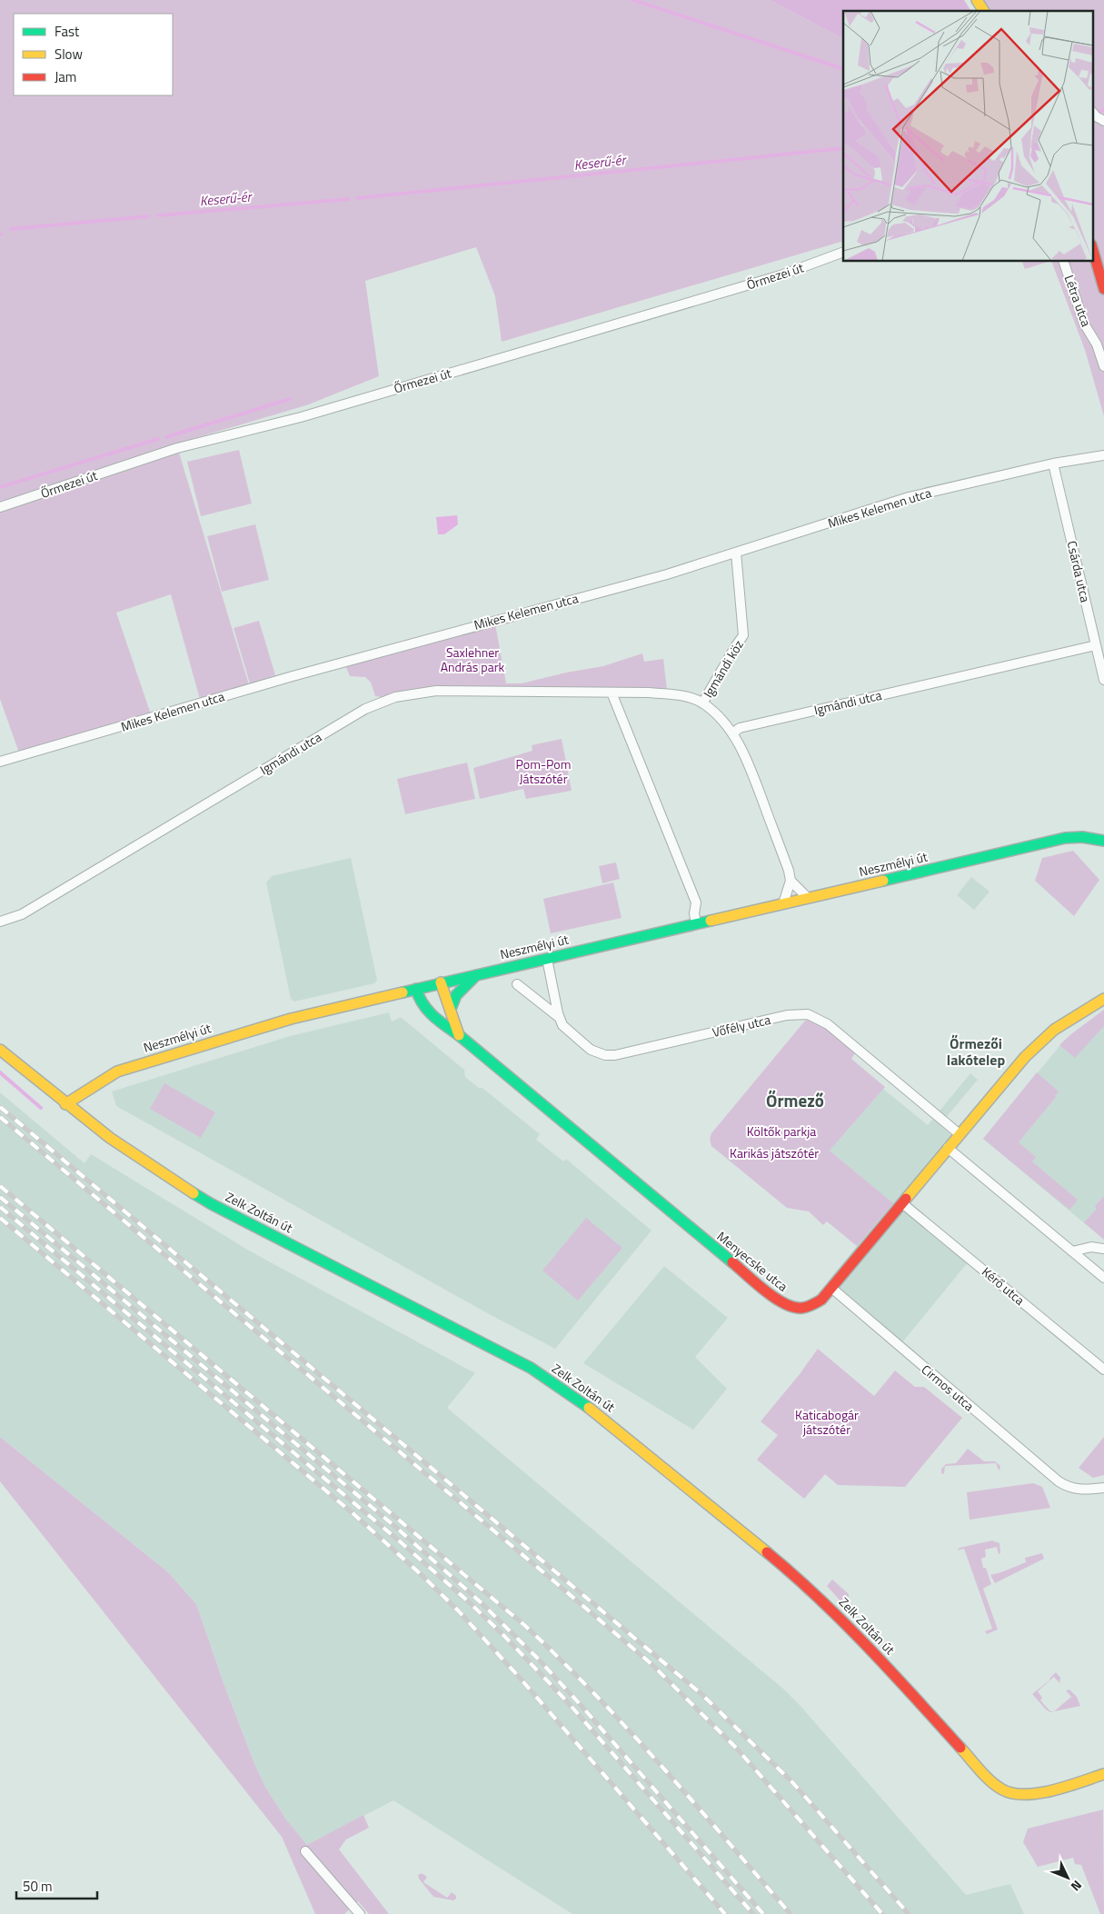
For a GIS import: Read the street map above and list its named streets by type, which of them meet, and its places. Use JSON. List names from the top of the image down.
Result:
{
  "streets": {
    "street": [
      "Őrmezei út",
      "Létra utca",
      "Mikes Kelemen utca",
      "Csárda utca",
      "Igmándi köz",
      "Igmándi utca",
      "Neszmélyi út",
      "Vőfély utca",
      "Zelk Zoltán út",
      "Menyecske utca",
      "Kérő utca",
      "Cirmos utca"
    ]
  },
  "crossings": [
    ["Mikes Kelemen utca", "Csárda utca"],
    ["Mikes Kelemen utca", "Igmándi köz"],
    ["Csárda utca", "Igmándi utca"],
    ["Igmándi köz", "Igmándi utca"],
    ["Neszmélyi út", "Vőfély utca"],
    ["Neszmélyi út", "Zelk Zoltán út"],
    ["Neszmélyi út", "Menyecske utca"],
    ["Vőfély utca", "Menyecske utca"],
    ["Menyecske utca", "Kérő utca"],
    ["Menyecske utca", "Cirmos utca"]
  ],
  "districts": ["Őrmezői lakótelep", "Őrmező"],
  "water": ["Keserű-ér"],
  "parks": [
    "Saxlehner András park",
    "Pom-Pom Játszótér",
    "Költők parkja",
    "Karikás játszótér",
    "Katicabogár játszótér"
  ],
  "legend": ["Fast", "Slow", "Jam"],
  "scale_bar": "50 m",
  "north": "bottom right"
}
